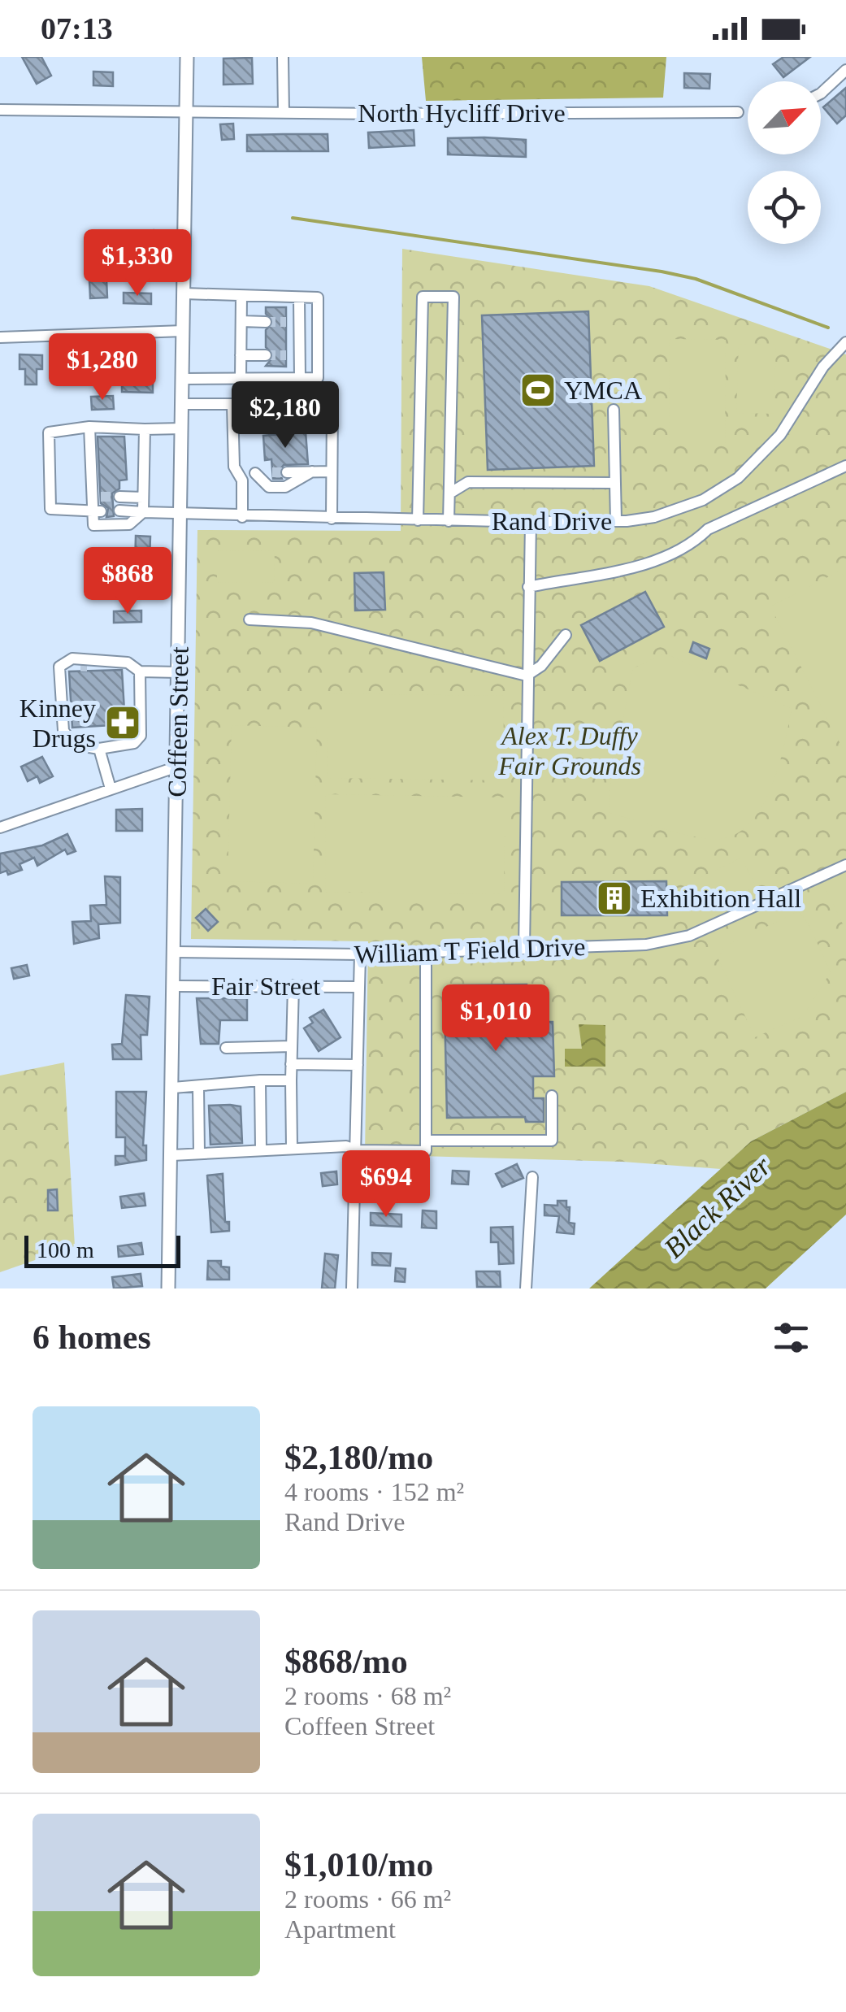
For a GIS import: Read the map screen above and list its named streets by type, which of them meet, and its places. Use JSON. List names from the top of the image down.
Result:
{
  "streets": {
    "main road": ["Coffeen Street"],
    "street": [
      "North Hycliff Drive",
      "Rand Drive",
      "William T Field Drive",
      "Fair Street"
    ]
  },
  "crossings": [
    ["North Hycliff Drive", "Coffeen Street"],
    ["Rand Drive", "Coffeen Street"],
    ["Coffeen Street", "William T Field Drive"],
    ["Coffeen Street", "Fair Street"]
  ],
  "water": ["Black River"],
  "parks": ["Alex T. Duffy Fair Grounds"],
  "places": {
    "sports": ["YMCA"],
    "pharmacy": ["Kinney Drugs"],
    "building": ["Exhibition Hall"]
  },
  "scale_bar": "100 m",
  "north": "top right",
  "page": {
    "status": "07:13",
    "price": [
      "$1,330",
      "$1,280",
      "$2,180",
      "$868",
      "$1,010",
      "$694"
    ],
    "scale": "100 m",
    "heading": "6 homes",
    "list": [
      {
        "name": "$2,180/mo",
        "note": "4 rooms · 152 m² · Rand Drive"
      },
      {
        "name": "$868/mo",
        "note": "2 rooms · 68 m² · Coffeen Street"
      },
      {
        "name": "$1,010/mo",
        "note": "2 rooms · 66 m² · Apartment"
      }
    ]
  }
}
